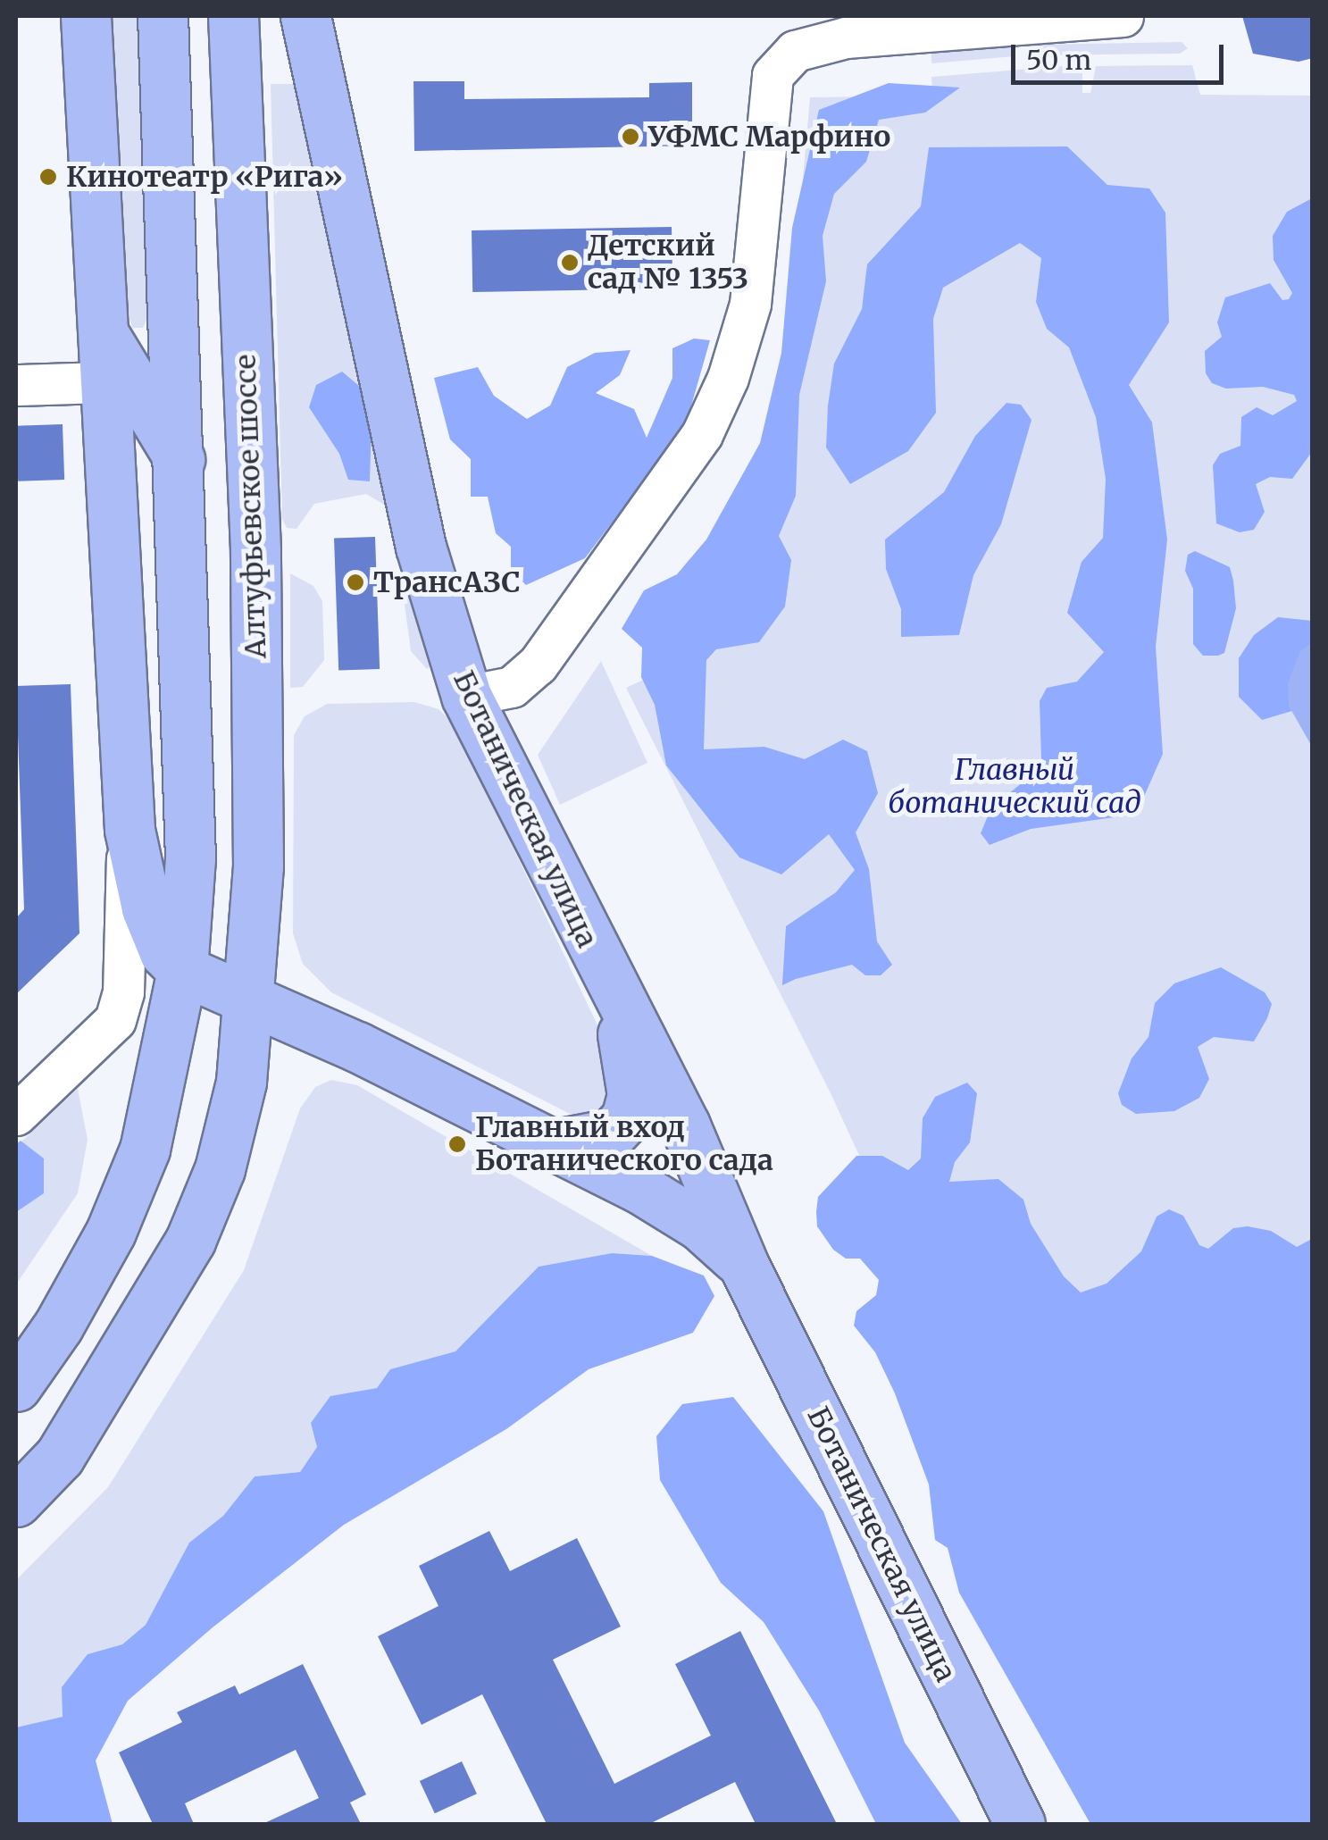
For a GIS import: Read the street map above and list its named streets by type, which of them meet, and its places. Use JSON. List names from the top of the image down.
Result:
{
  "streets": {
    "main road": ["Алтуфьевское шоссе", "Ботаническая улица"]
  },
  "crossings": [
    ["Алтуфьевское шоссе", "Ботаническая улица"]
  ],
  "parks": ["Главный ботанический сад"],
  "places": [
    "УФМС Марфино",
    "Кинотеатр «Рига»",
    "Детский сад № 1353",
    "ТрансАЗС",
    "Главный вход Ботанического сада"
  ],
  "scale_bar": "50 m"
}
